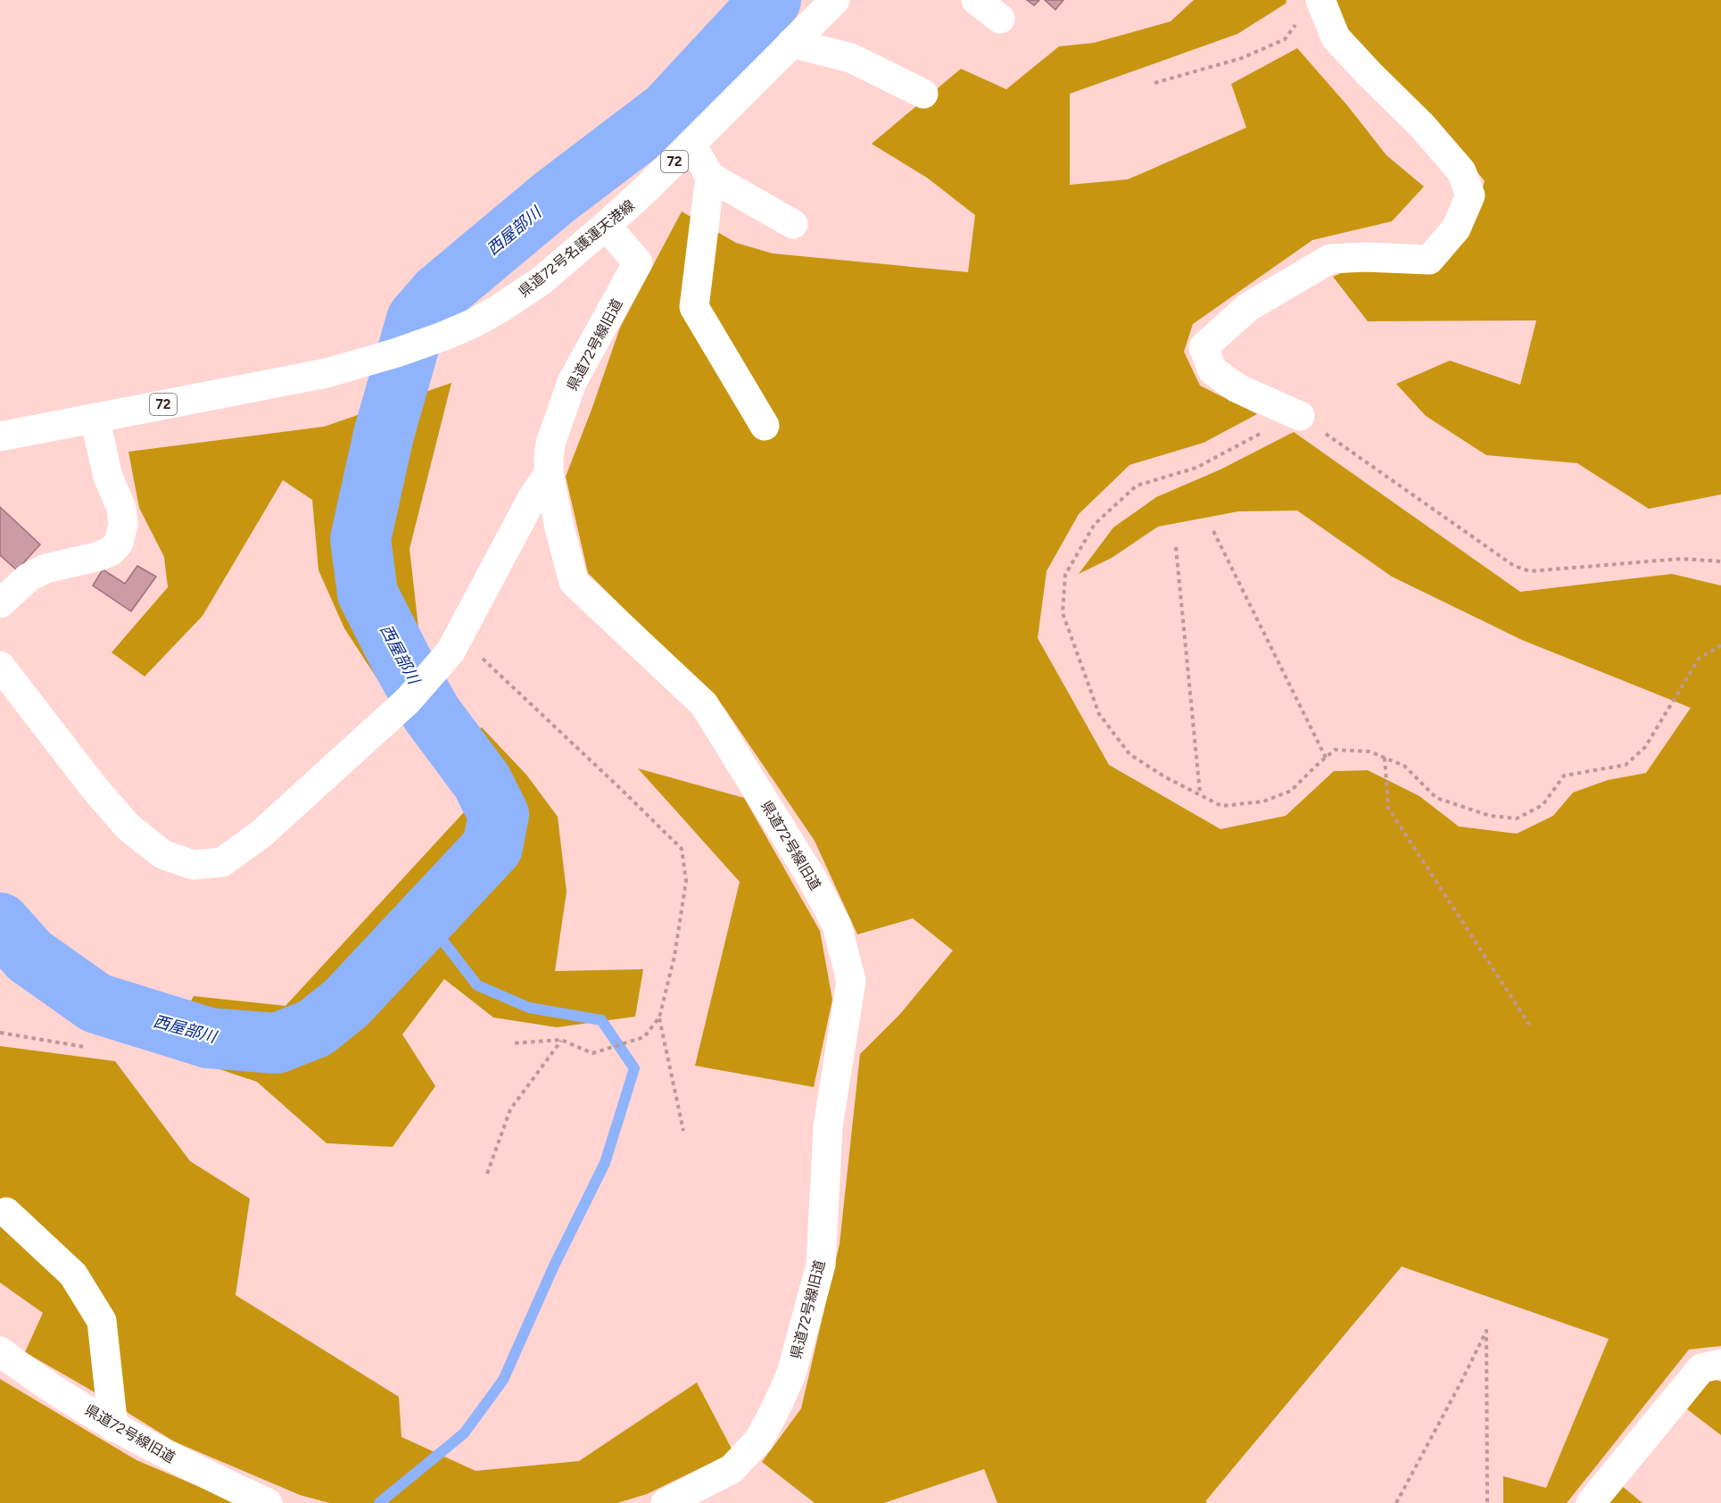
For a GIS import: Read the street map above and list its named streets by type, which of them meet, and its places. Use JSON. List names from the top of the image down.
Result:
{
  "streets": {
    "street": ["72", "県道72号名護運天港線", "県道72号線旧道"]
  },
  "crossings": [
    ["県道72号名護運天港線", "県道72号線旧道"]
  ],
  "water": ["西屋部川"]
}
